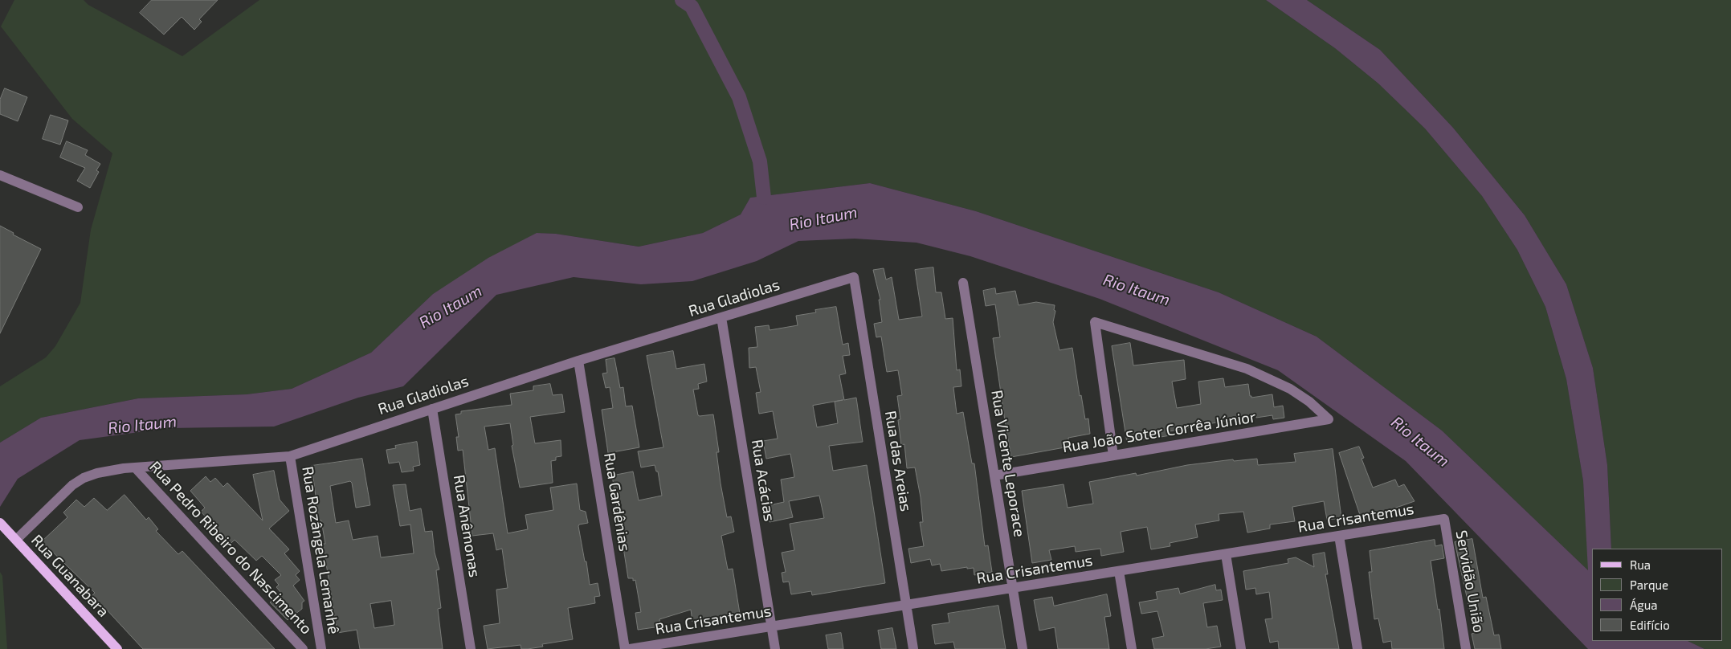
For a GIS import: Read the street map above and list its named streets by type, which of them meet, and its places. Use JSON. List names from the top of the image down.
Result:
{
  "streets": {
    "main road": ["Rua Guanabara"],
    "street": [
      "Rua Gladiolas",
      "Rua João Soter Corrêa Júnior",
      "Rua das Areias",
      "Rua Vicente Leporace",
      "Rua Acácias",
      "Rua Gardênias",
      "Rua Crisantemus",
      "Rua Anêmonas",
      "Rua Pedro Ribeiro do Nascimento",
      "Rua Rozângela Lemanhê",
      "Servidão União"
    ]
  },
  "crossings": [
    ["Rua Gladiolas", "Rua das Areias"],
    ["Rua Gladiolas", "Rua Acácias"],
    ["Rua Gladiolas", "Rua Gardênias"],
    ["Rua Gladiolas", "Rua Anêmonas"],
    ["Rua Gladiolas", "Rua Pedro Ribeiro do Nascimento"],
    ["Rua Gladiolas", "Rua Rozângela Lemanhê"],
    ["Rua Gladiolas", "Rua Guanabara"],
    ["Rua João Soter Corrêa Júnior", "Rua Vicente Leporace"],
    ["Rua das Areias", "Rua Crisantemus"],
    ["Rua Vicente Leporace", "Rua Crisantemus"],
    ["Rua Acácias", "Rua Crisantemus"],
    ["Rua Crisantemus", "Servidão União"]
  ],
  "water": ["Rio Itaum"],
  "legend": [
    "Rua",
    "Parque",
    "Água",
    "Edifício"
  ]
}
